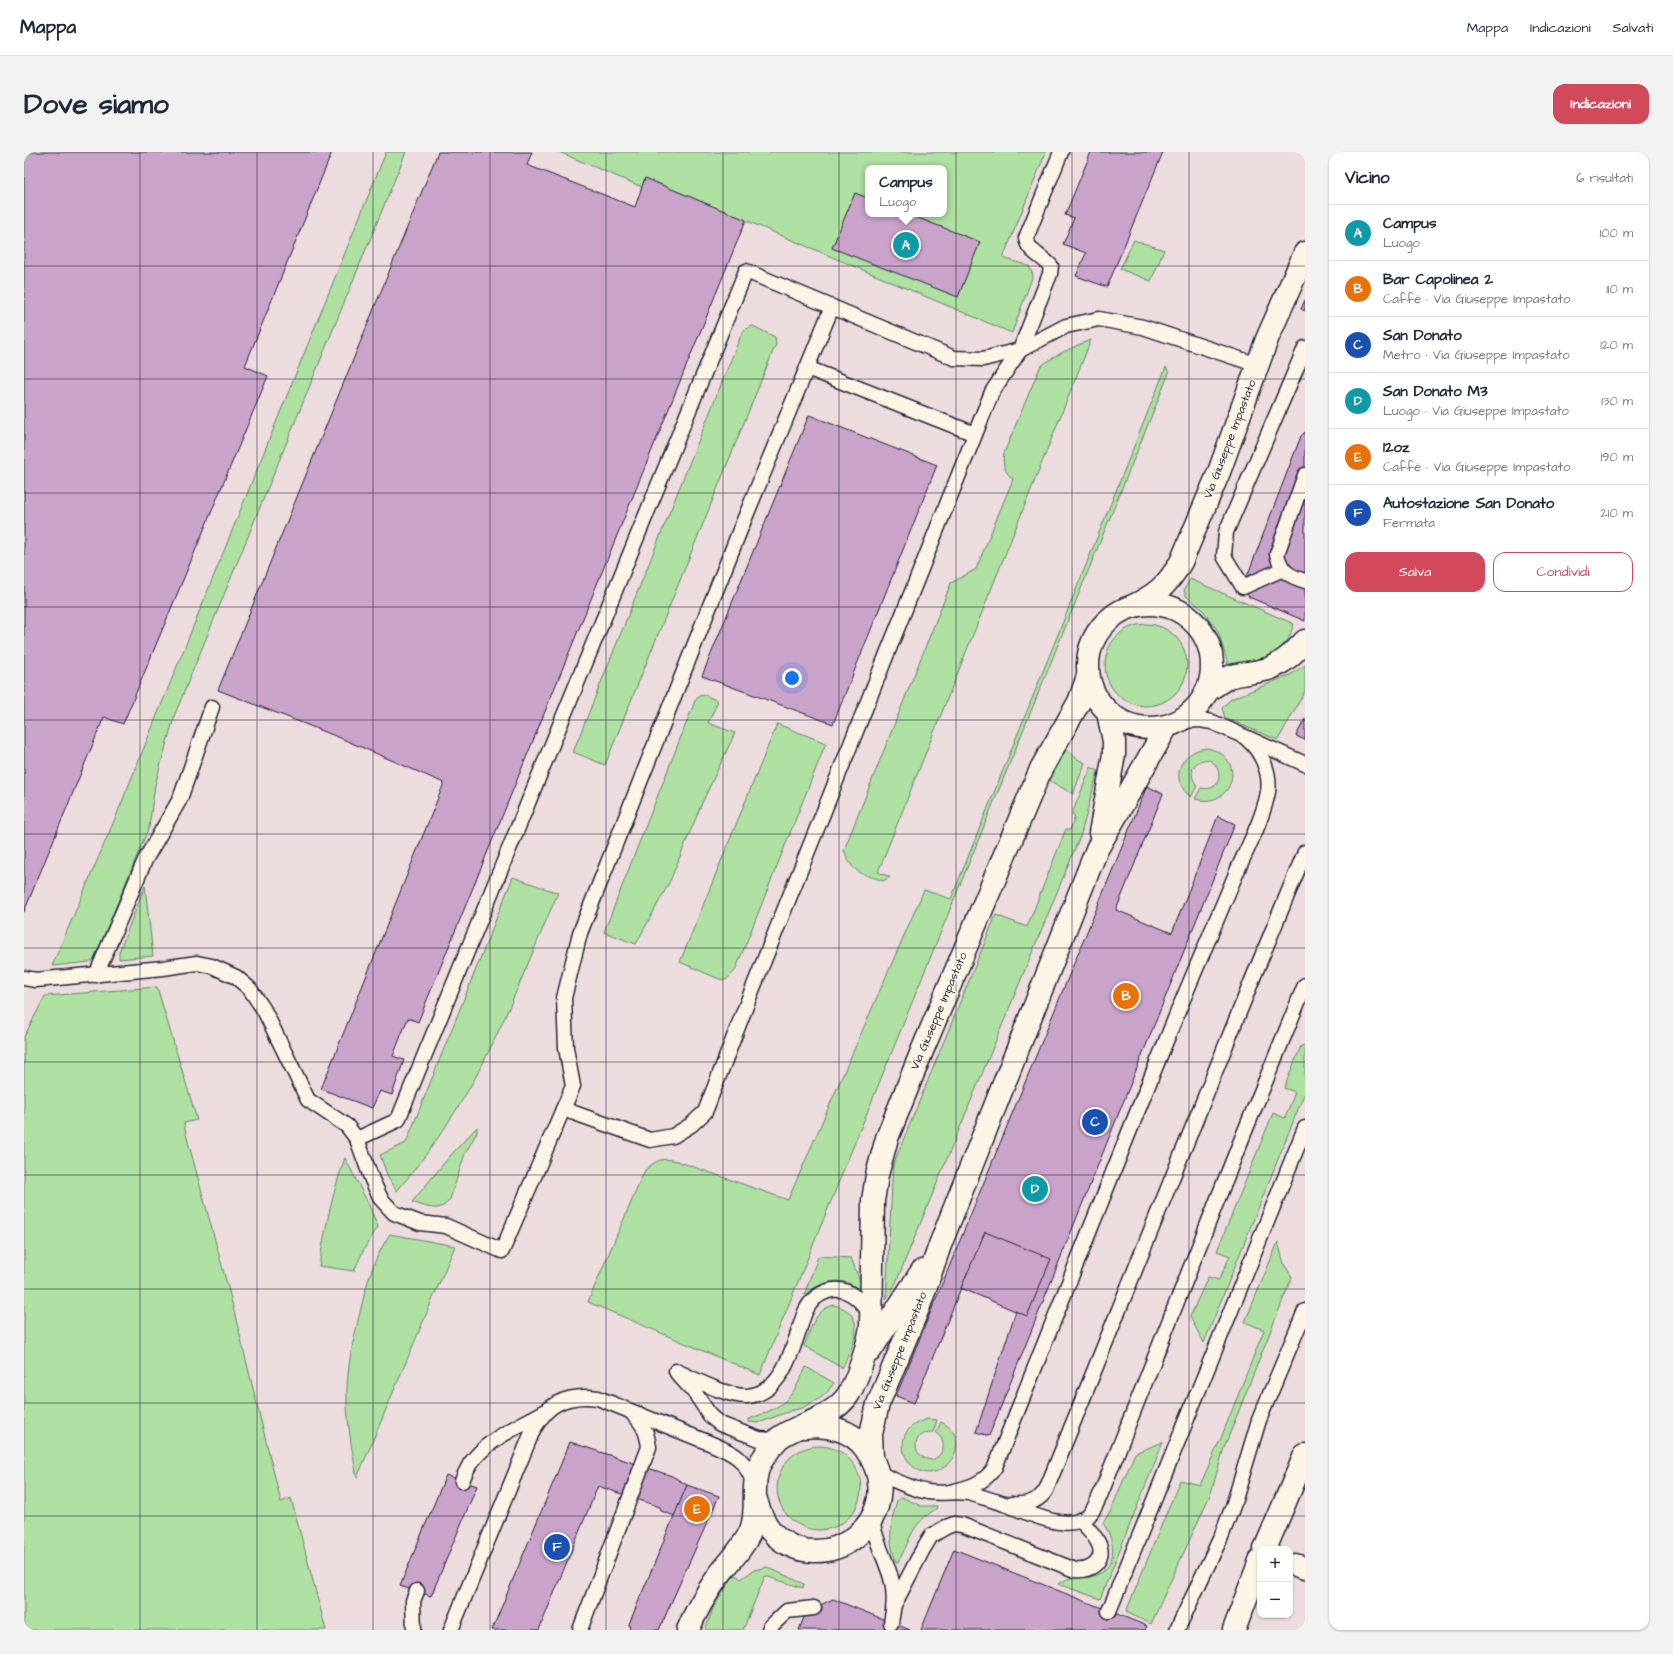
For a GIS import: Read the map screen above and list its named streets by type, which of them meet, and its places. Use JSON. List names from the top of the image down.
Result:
{
  "streets": {
    "street": ["Via Giuseppe Impastato"]
  },
  "page": {
    "header": "Mappa",
    "nav": ["Mappa", "Indicazioni", "Salvati"],
    "buttons": [
      "Indicazioni",
      ["Salva", "Condividi"]
    ],
    "title": "Dove siamo",
    "heading": ["Vicino", "6 risultati"],
    "popup": ["Campus", "Luogo"],
    "list": [
      {
        "mark": "A",
        "name": "Campus",
        "note": "Luogo",
        "value": "100 m"
      },
      {
        "mark": "B",
        "name": "Bar Capolinea 2",
        "note": "Caffè · Via Giuseppe Impastato",
        "value": "110 m"
      },
      {
        "mark": "C",
        "name": "San Donato",
        "note": "Metro · Via Giuseppe Impastato",
        "value": "120 m"
      },
      {
        "mark": "D",
        "name": "San Donato M3",
        "note": "Luogo · Via Giuseppe Impastato",
        "value": "130 m"
      },
      {
        "mark": "E",
        "name": "12oz",
        "note": "Caffè · Via Giuseppe Impastato",
        "value": "190 m"
      },
      {
        "mark": "F",
        "name": "Autostazione San Donato",
        "note": "Fermata",
        "value": "210 m"
      }
    ],
    "pins": [
      "A",
      "B",
      "C",
      "D",
      "E",
      "F"
    ],
    "map_buttons": ["+", "−"]
  }
}
